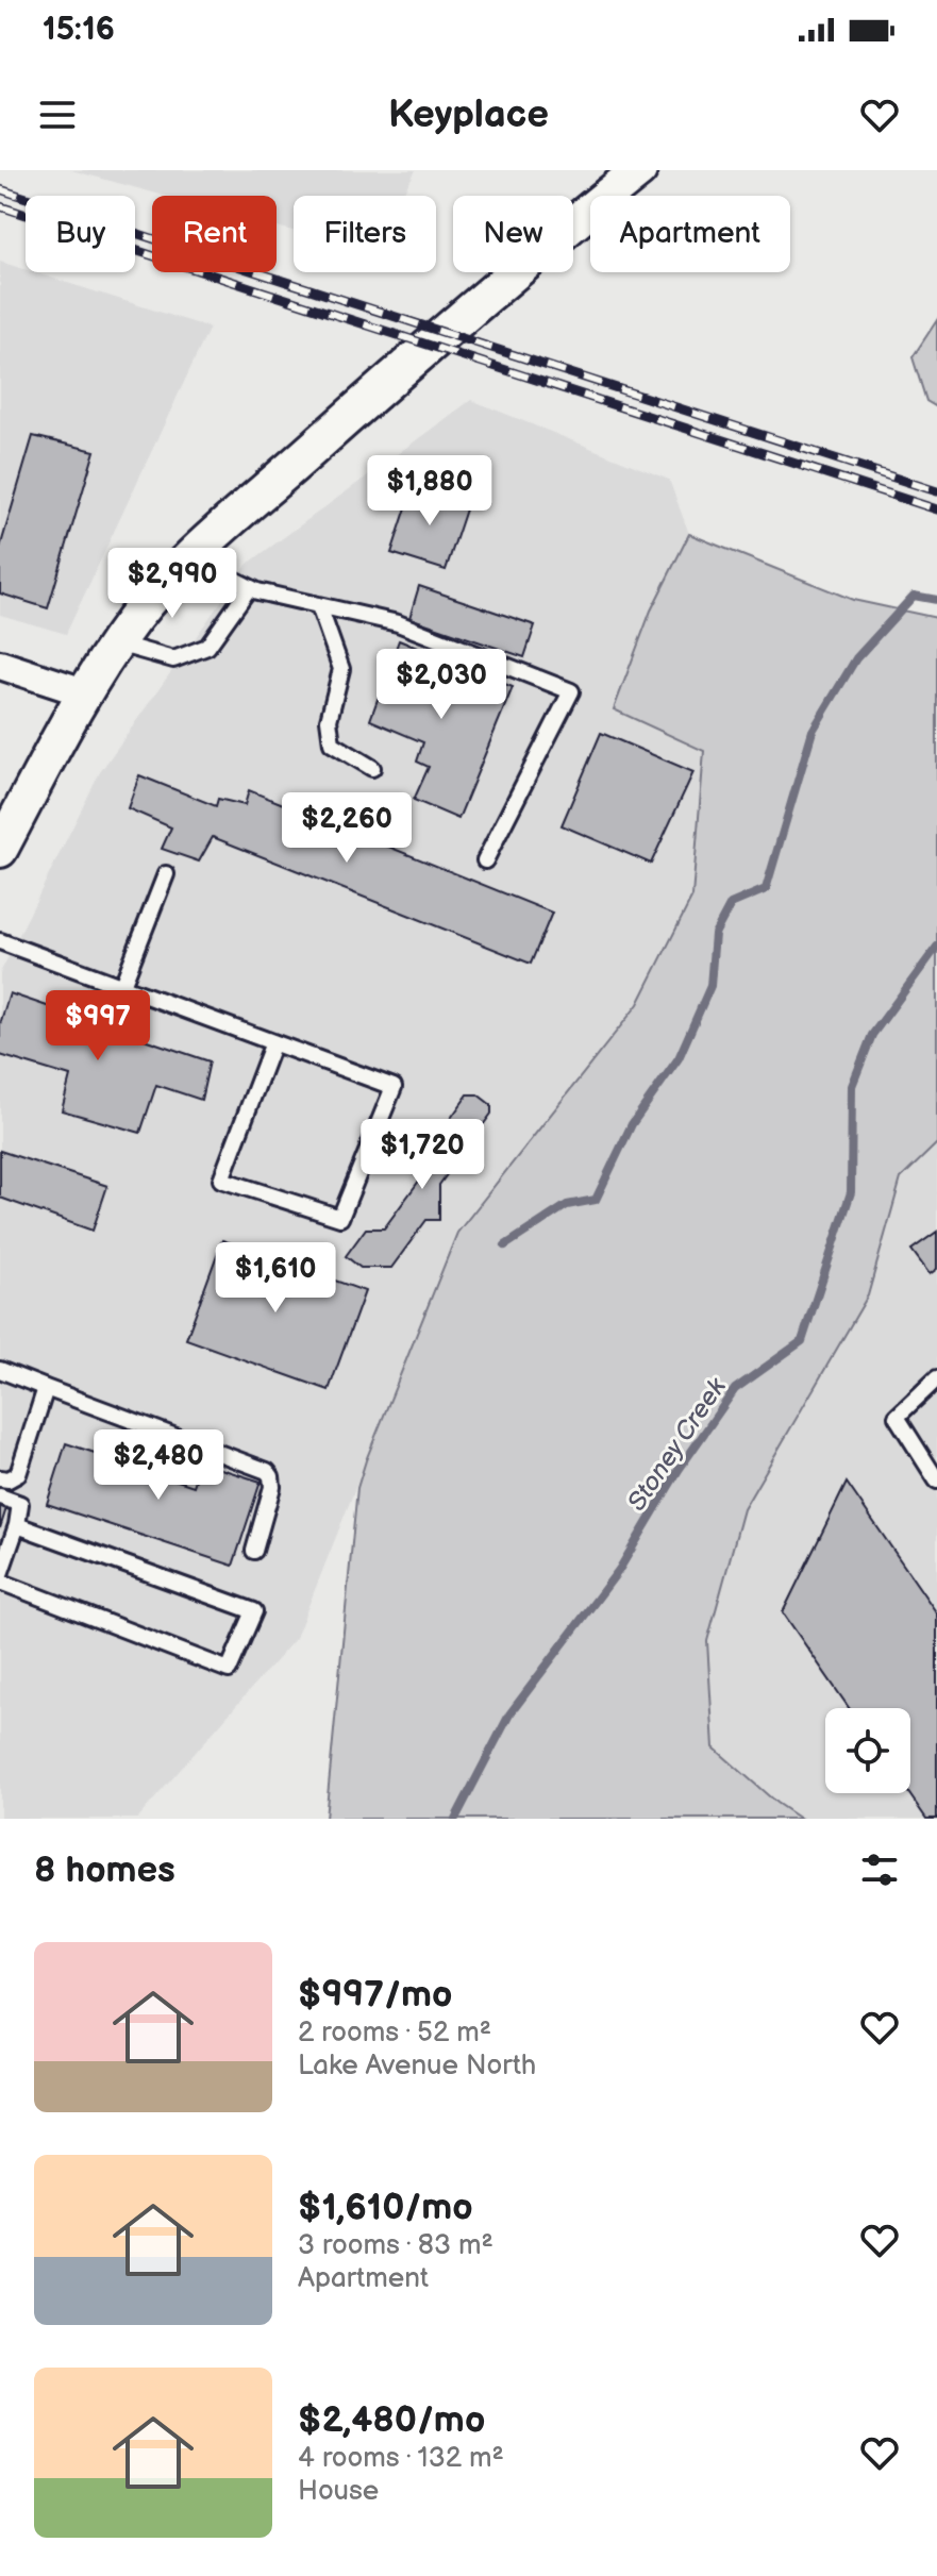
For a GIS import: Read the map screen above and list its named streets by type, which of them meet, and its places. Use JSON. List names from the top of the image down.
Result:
{
  "water": ["Stoney Creek"],
  "page": {
    "status": "15:16",
    "header": "Keyplace",
    "chip": [
      "Buy",
      "Rent",
      "Filters",
      "New",
      "Apartment"
    ],
    "price": [
      "$1,880",
      "$2,990",
      "$2,030",
      "$2,260",
      "$997",
      "$1,720",
      "$1,610",
      "$2,480"
    ],
    "heading": "8 homes",
    "list": [
      {
        "name": "$997/mo",
        "note": "2 rooms · 52 m² · Lake Avenue North"
      },
      {
        "name": "$1,610/mo",
        "note": "3 rooms · 83 m² · Apartment"
      },
      {
        "name": "$2,480/mo",
        "note": "4 rooms · 132 m² · House"
      }
    ]
  }
}
